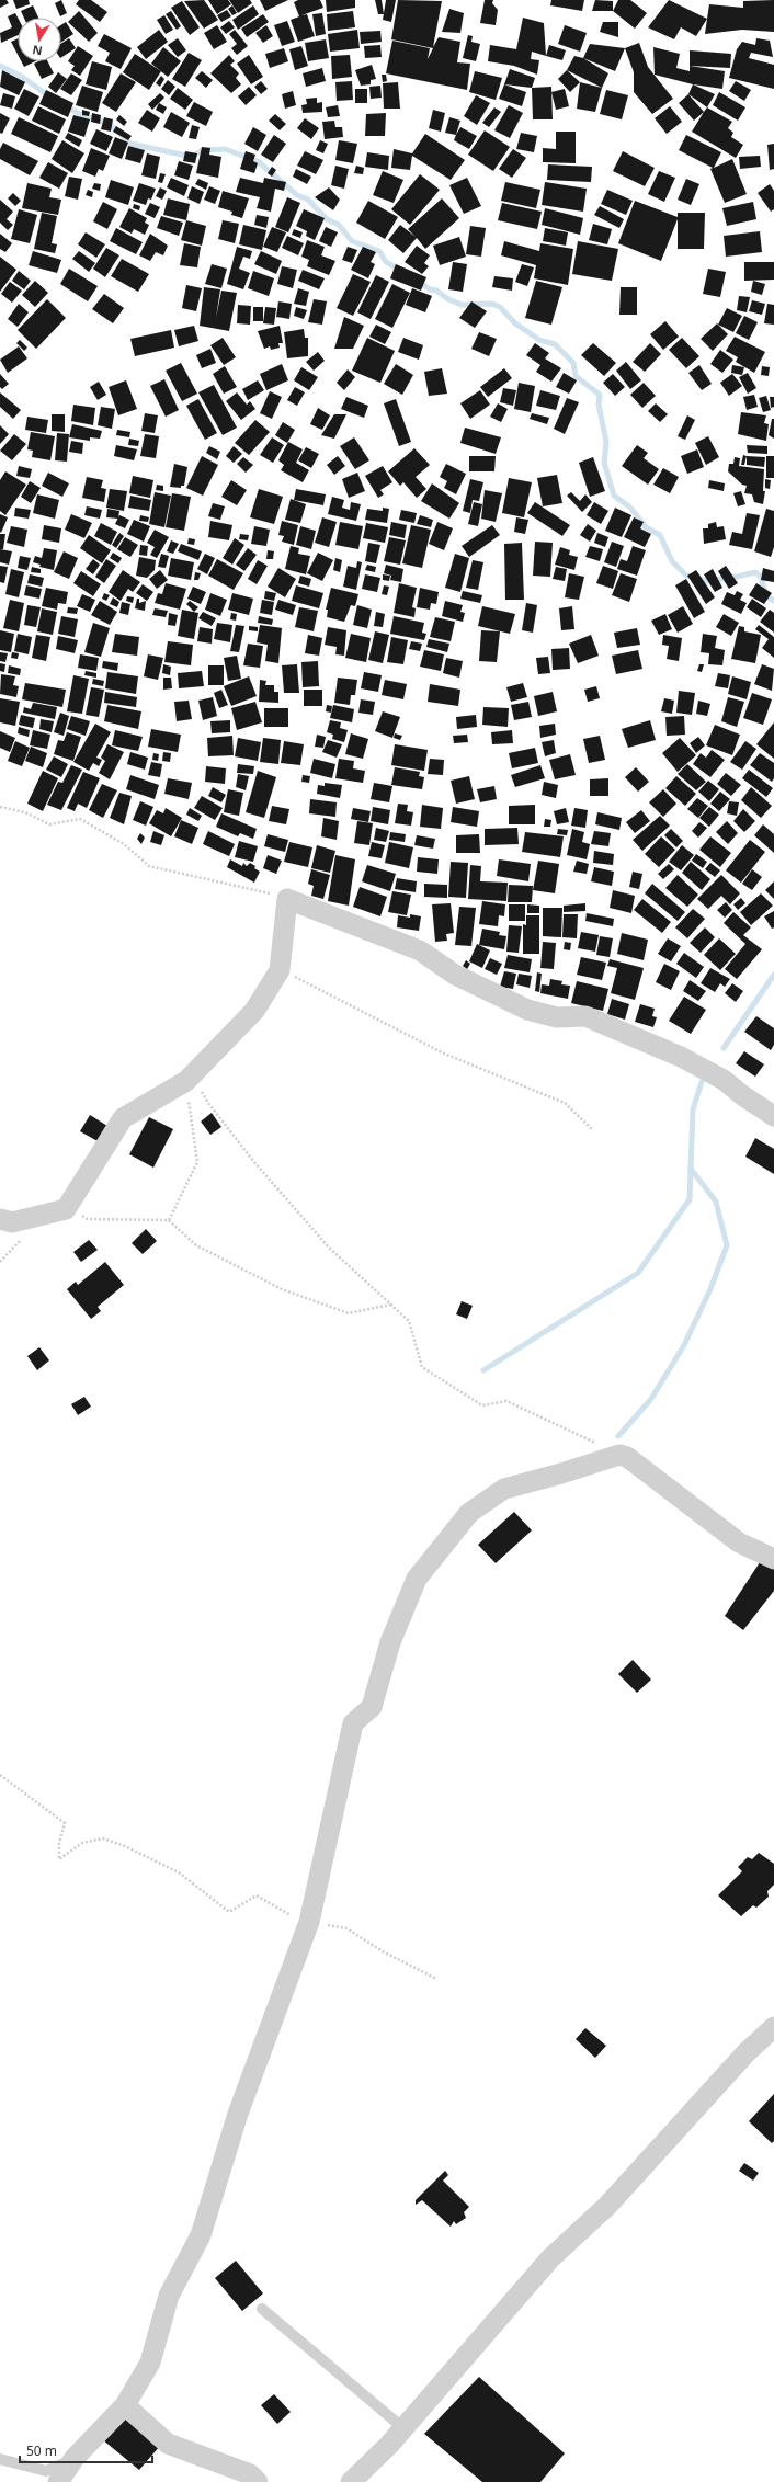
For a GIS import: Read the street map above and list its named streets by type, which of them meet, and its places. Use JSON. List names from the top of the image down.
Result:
{
  "scale_bar": "50 m",
  "north": "bottom"
}
